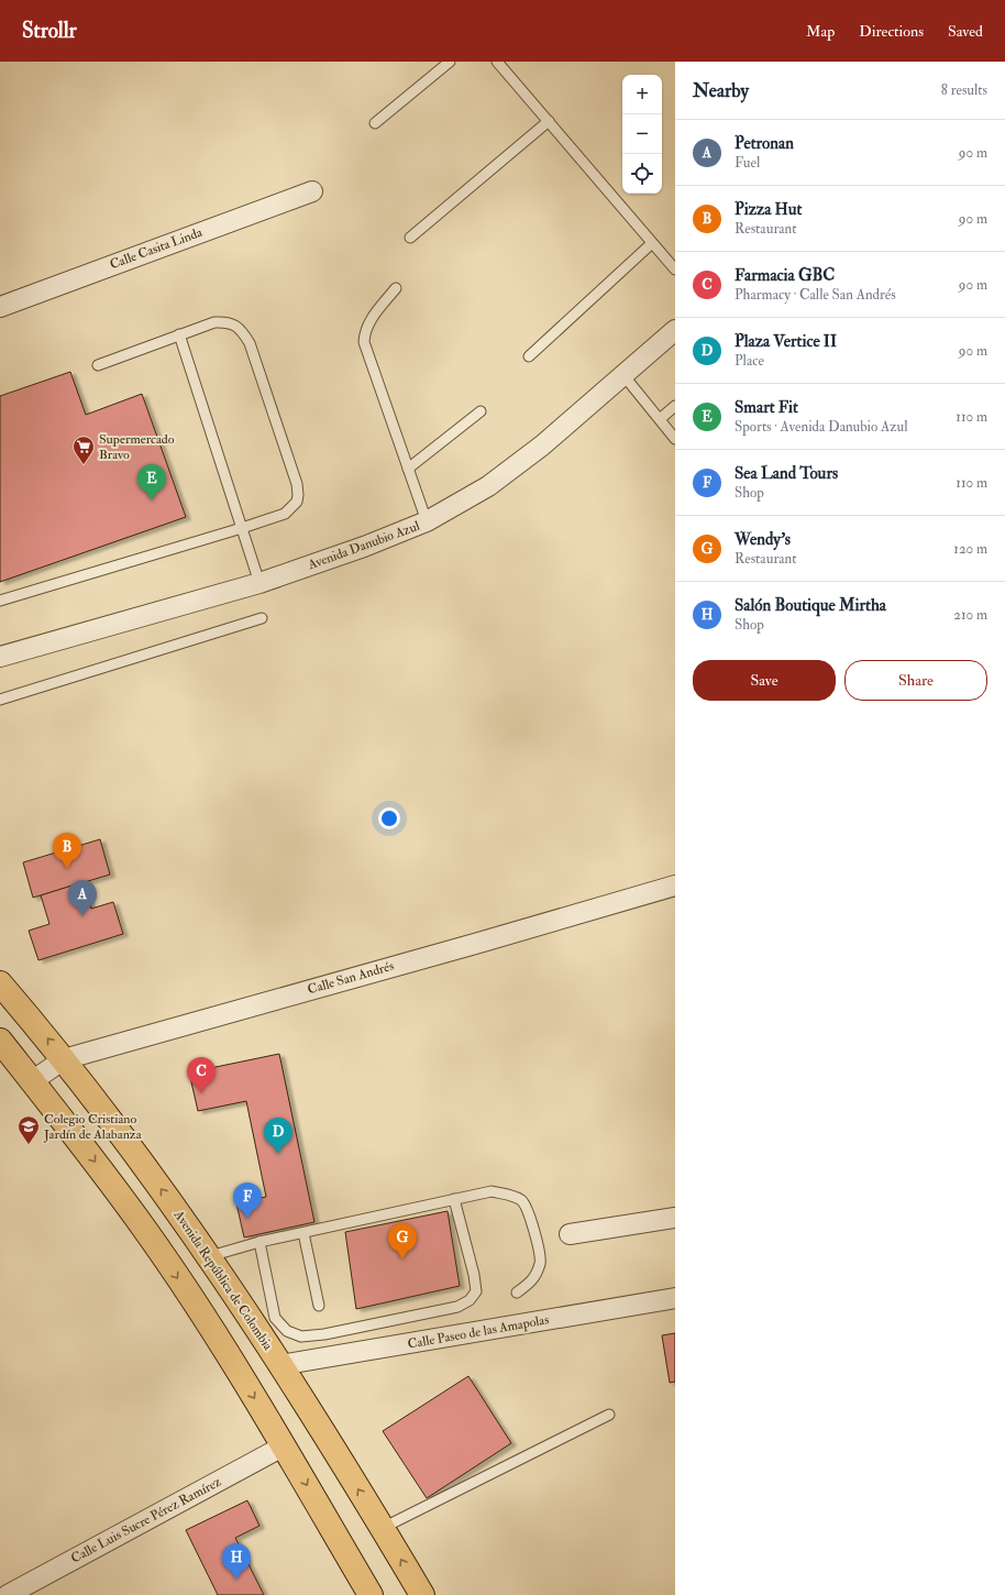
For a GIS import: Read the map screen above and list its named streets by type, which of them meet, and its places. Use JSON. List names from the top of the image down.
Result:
{
  "streets": {
    "main road": ["Avenida República de Colombia"],
    "street": [
      "Calle Casita Linda",
      "Avenida Danubio Azul",
      "Calle San Andrés",
      "Calle Paseo de las Amapolas",
      "Calle Luis Sucre Pérez Ramírez"
    ]
  },
  "crossings": [
    ["Calle San Andrés", "Avenida República de Colombia"],
    ["Avenida República de Colombia", "Calle Paseo de las Amapolas"]
  ],
  "places": {
    "supermarket": ["Supermercado Bravo"],
    "school or university": ["Colegio Cristiano Jardín de Alabanza"]
  },
  "page": {
    "header": "Strollr",
    "nav": ["Map", "Directions", "Saved"],
    "heading": ["Nearby", "8 results"],
    "map_buttons": ["+", "−"],
    "list": [
      {
        "mark": "A",
        "name": "Petronan",
        "note": "Fuel",
        "value": "90 m"
      },
      {
        "mark": "B",
        "name": "Pizza Hut",
        "note": "Restaurant",
        "value": "90 m"
      },
      {
        "mark": "C",
        "name": "Farmacia GBC",
        "note": "Pharmacy · Calle San Andrés",
        "value": "90 m"
      },
      {
        "mark": "D",
        "name": "Plaza Vertice II",
        "note": "Place",
        "value": "90 m"
      },
      {
        "mark": "E",
        "name": "Smart Fit",
        "note": "Sports · Avenida Danubio Azul",
        "value": "110 m"
      },
      {
        "mark": "F",
        "name": "Sea Land Tours",
        "note": "Shop",
        "value": "110 m"
      },
      {
        "mark": "G",
        "name": "Wendy's",
        "note": "Restaurant",
        "value": "120 m"
      },
      {
        "mark": "H",
        "name": "Salón Boutique Mirtha",
        "note": "Shop",
        "value": "210 m"
      }
    ],
    "pins": [
      "E",
      "B",
      "A",
      "C",
      "D",
      "F",
      "G",
      "H"
    ],
    "buttons": ["Save", "Share"]
  }
}
